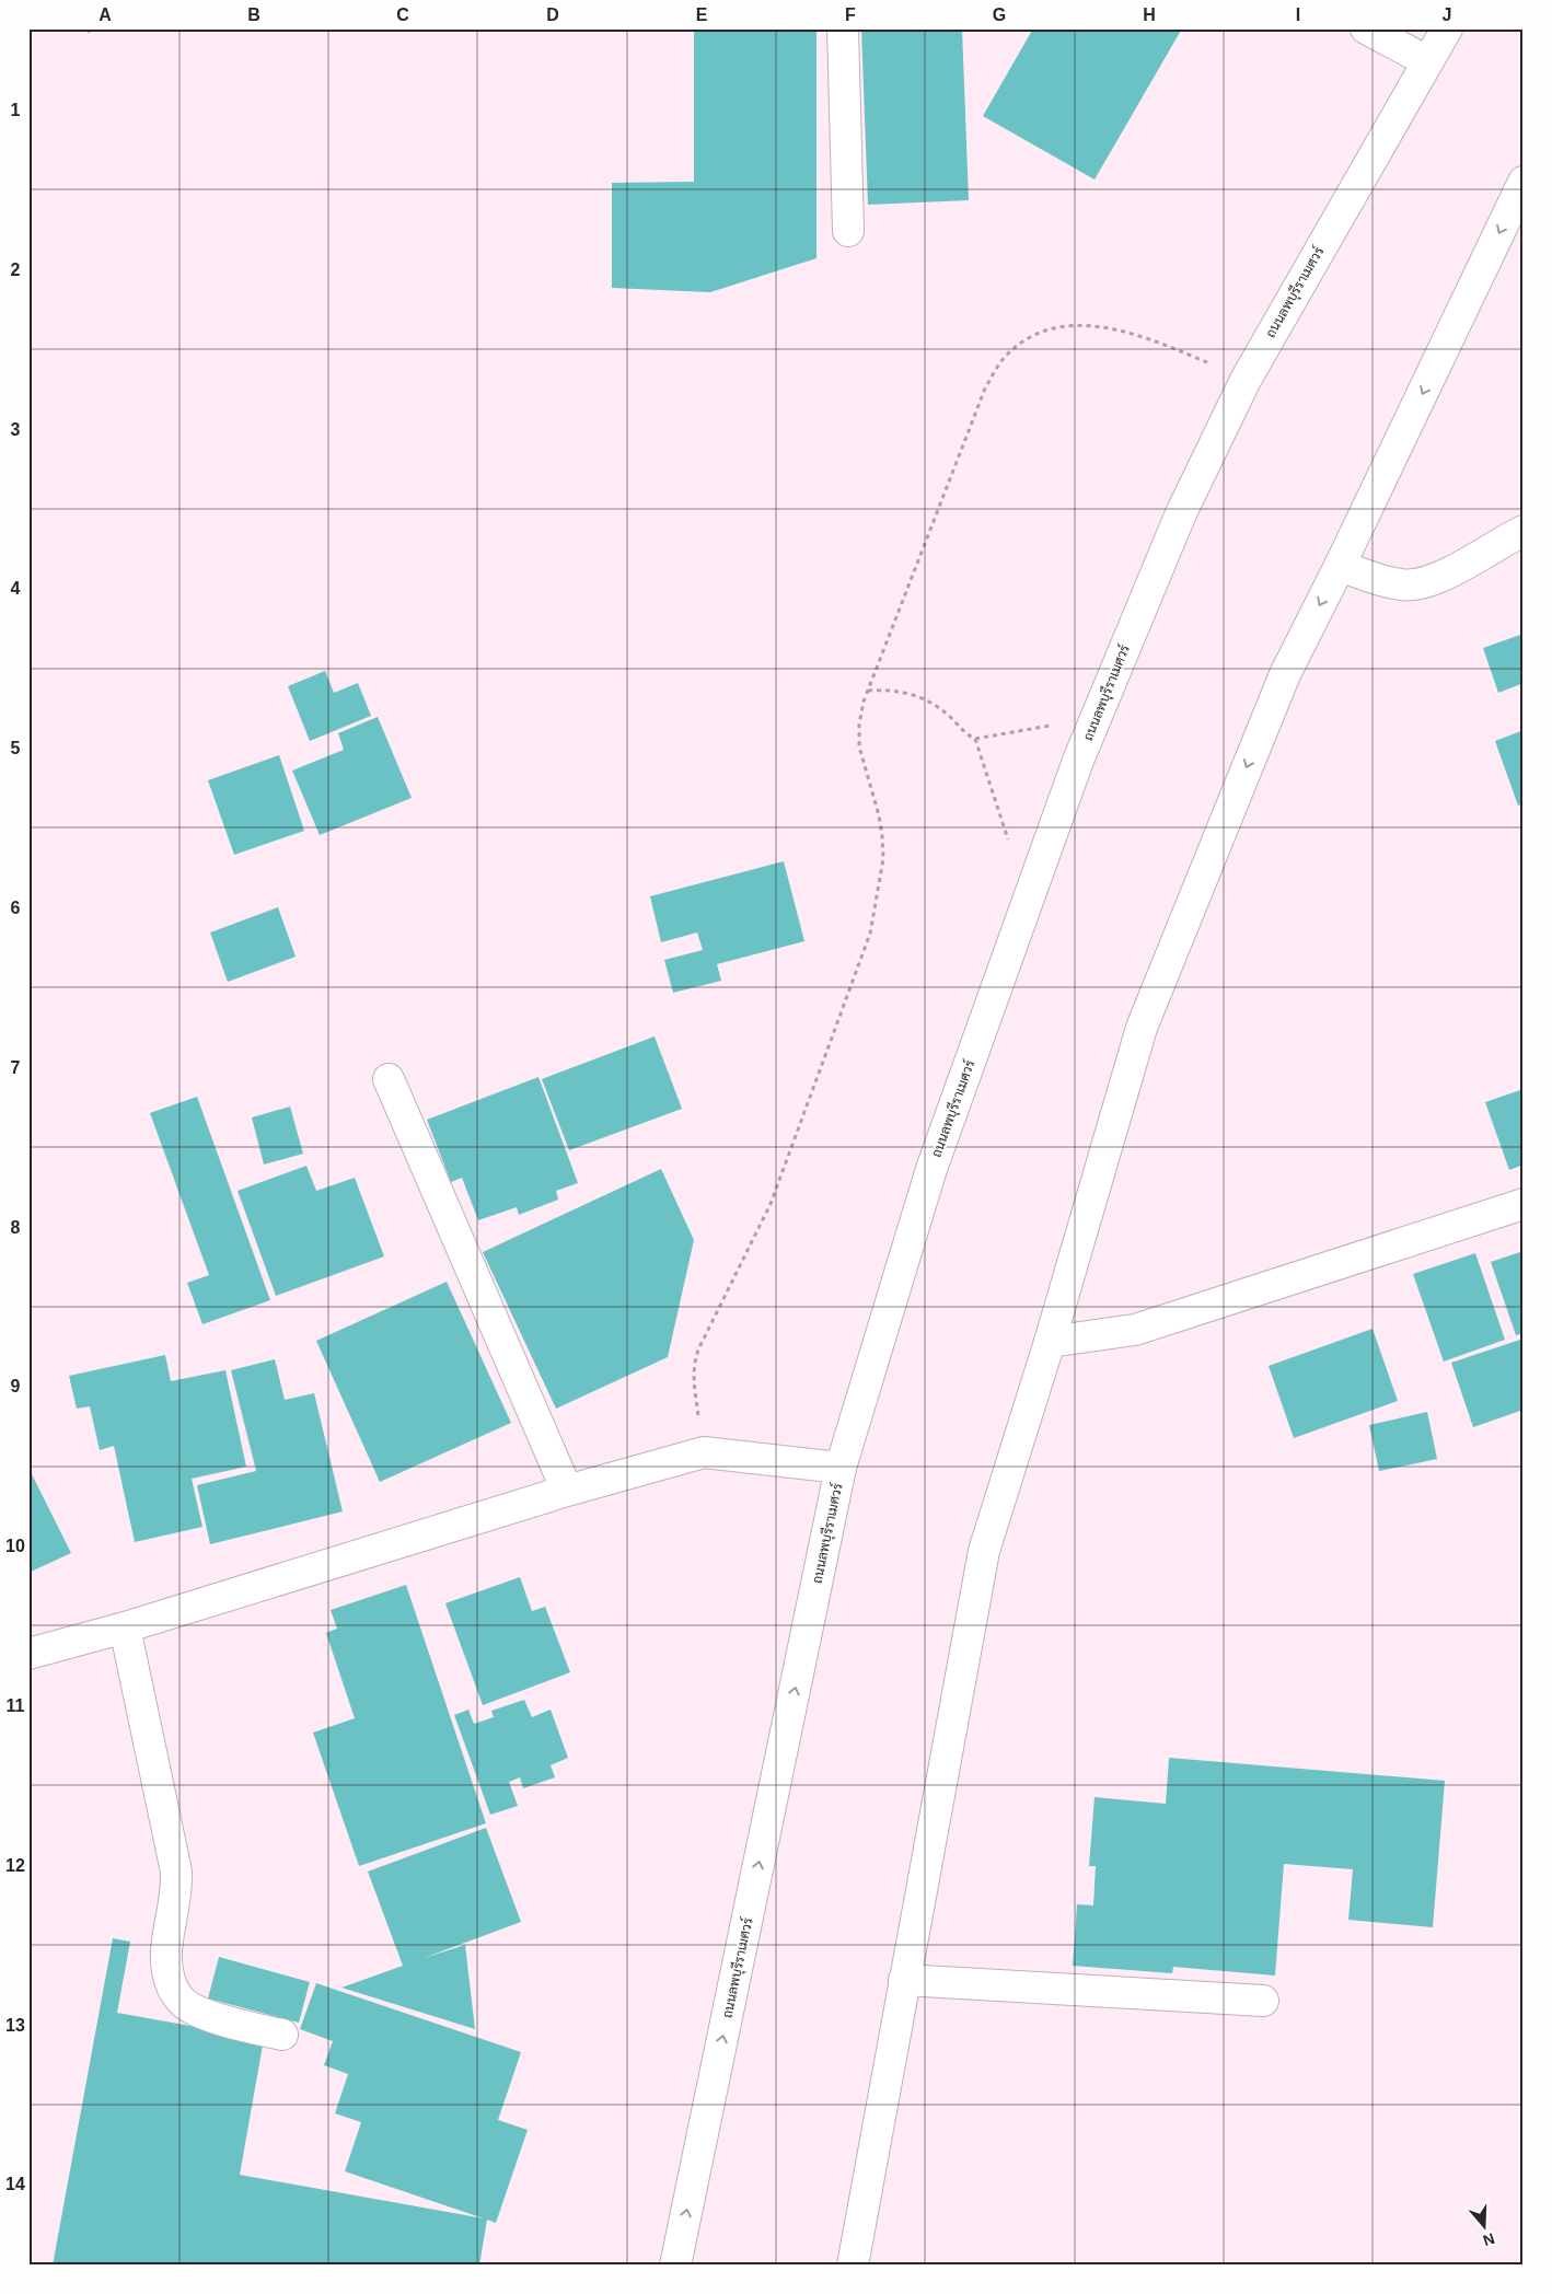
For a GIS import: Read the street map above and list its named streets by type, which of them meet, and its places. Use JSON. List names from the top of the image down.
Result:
{
  "streets": {
    "main road": ["ถนนลพบุรีราเมศวร์"]
  },
  "north": "bottom",
  "grid": {
    "columns": [
      "A",
      "B",
      "C",
      "D",
      "E",
      "F",
      "G",
      "H",
      "I",
      "J"
    ],
    "rows": [
      "1",
      "2",
      "3",
      "4",
      "5",
      "6",
      "7",
      "8",
      "9",
      "10",
      "11",
      "12",
      "13",
      "14"
    ]
  }
}
